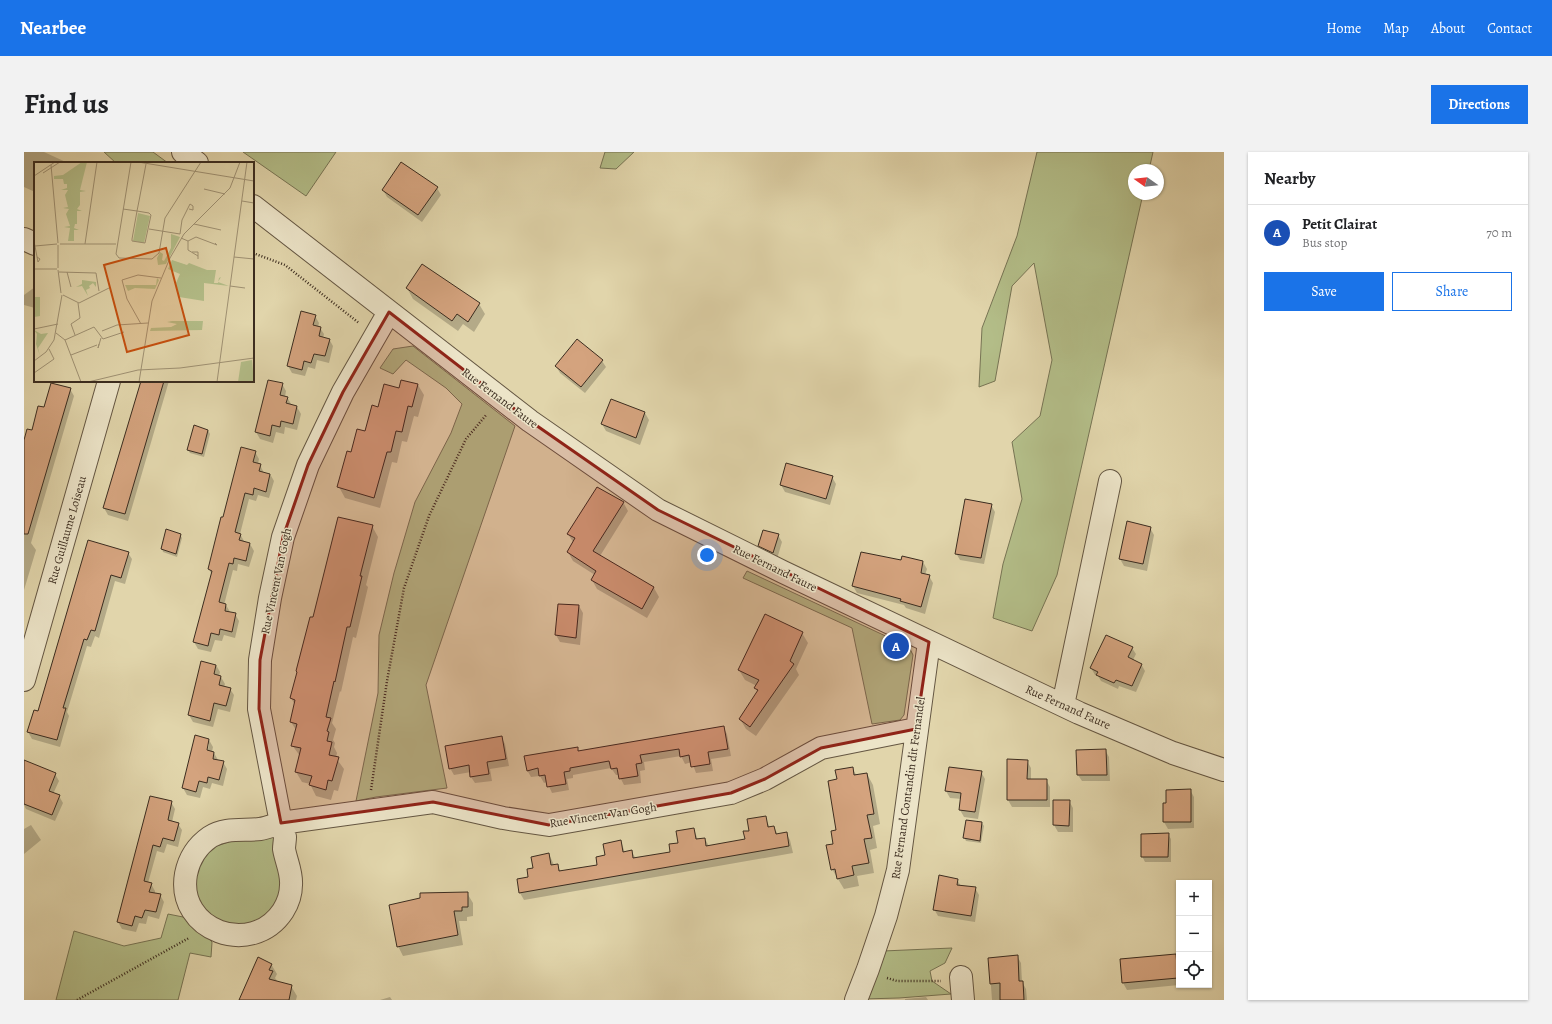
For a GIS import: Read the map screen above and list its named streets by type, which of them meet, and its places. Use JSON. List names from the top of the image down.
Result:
{
  "streets": {
    "street": [
      "Rue Fernand Faure",
      "Rue Guillaume Loiseau",
      "Rue Vincent Van Gogh",
      "Rue Fernand Contandin dit Fernandel"
    ]
  },
  "crossings": [
    ["Rue Fernand Faure", "Rue Vincent Van Gogh"],
    ["Rue Fernand Faure", "Rue Fernand Contandin dit Fernandel"],
    ["Rue Vincent Van Gogh", "Rue Fernand Contandin dit Fernandel"]
  ],
  "north": "left",
  "page": {
    "header": "Nearbee",
    "nav": [
      "Home",
      "Map",
      "About",
      "Contact"
    ],
    "title": "Find us",
    "buttons": [
      "Directions",
      ["Save", "Share"]
    ],
    "heading": "Nearby",
    "list": [
      {
        "mark": "A",
        "name": "Petit Clairat",
        "note": "Bus stop",
        "value": "70 m"
      }
    ],
    "pins": "A",
    "map_buttons": ["+", "−"]
  }
}
